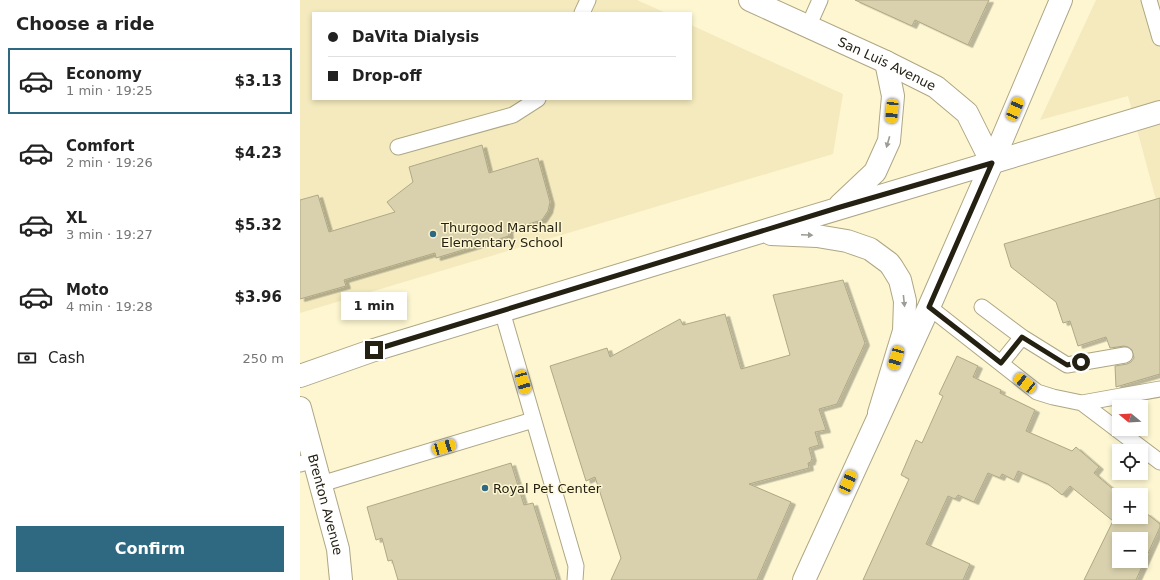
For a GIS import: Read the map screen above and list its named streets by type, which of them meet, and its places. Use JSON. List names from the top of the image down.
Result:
{
  "streets": {
    "main road": ["San Luis Avenue", "Brenton Avenue"]
  },
  "places": ["Thurgood Marshall Elementary School", "Royal Pet Center"],
  "north": "left",
  "page": {
    "heading": "Choose a ride",
    "banner": ["DaVita Dialysis", "Drop-off"],
    "list": [
      {
        "name": "Economy",
        "note": "1 min · 19:25",
        "value": "$3.13"
      },
      {
        "name": "Comfort",
        "note": "2 min · 19:26",
        "value": "$4.23"
      },
      {
        "name": "XL",
        "note": "3 min · 19:27",
        "value": "$5.32"
      },
      {
        "name": "Moto",
        "note": "4 min · 19:28",
        "value": "$3.96"
      }
    ],
    "bubble": "1 min",
    "pay": ["Cash", "250 m"],
    "map_buttons": ["+", "−"],
    "buttons": "Confirm"
  }
}
